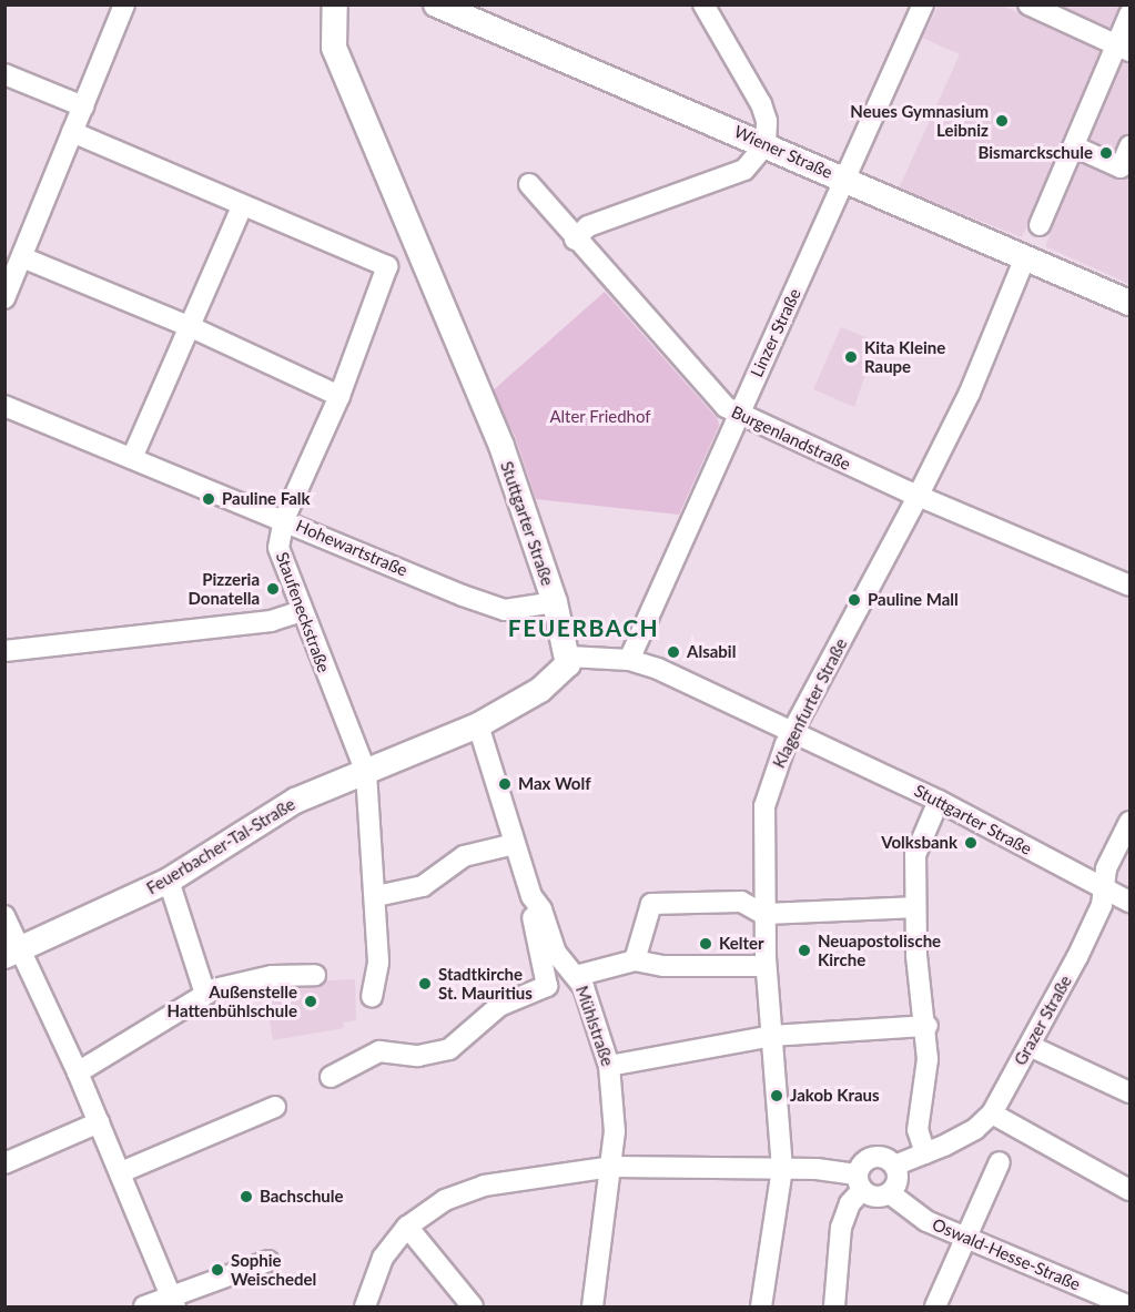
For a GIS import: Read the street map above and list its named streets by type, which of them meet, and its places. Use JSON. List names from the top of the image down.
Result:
{
  "streets": {
    "main road": ["Wiener Straße", "Stuttgarter Straße", "Feuerbacher-Tal-Straße"],
    "street": [
      "Linzer Straße",
      "Burgenlandstraße",
      "Hohewartstraße",
      "Staufeneckstraße",
      "Klagenfurter Straße",
      "Grazer Straße",
      "Mühlstraße",
      "Oswald-Hesse-Straße"
    ]
  },
  "crossings": [
    ["Wiener Straße", "Linzer Straße"],
    ["Wiener Straße", "Klagenfurter Straße"],
    ["Linzer Straße", "Burgenlandstraße"],
    ["Linzer Straße", "Stuttgarter Straße"],
    ["Burgenlandstraße", "Klagenfurter Straße"],
    ["Stuttgarter Straße", "Hohewartstraße"],
    ["Stuttgarter Straße", "Klagenfurter Straße"],
    ["Stuttgarter Straße", "Feuerbacher-Tal-Straße"],
    ["Stuttgarter Straße", "Grazer Straße"],
    ["Hohewartstraße", "Staufeneckstraße"],
    ["Staufeneckstraße", "Feuerbacher-Tal-Straße"],
    ["Feuerbacher-Tal-Straße", "Mühlstraße"],
    ["Grazer Straße", "Oswald-Hesse-Straße"]
  ],
  "districts": ["FEUERBACH"],
  "parks": ["Alter Friedhof"],
  "places": [
    "Neues Gymnasium Leibniz",
    "Bismarckschule",
    "Kita Kleine Raupe",
    "Pauline Falk",
    "Pizzeria Donatella",
    "Pauline Mall",
    "Alsabil",
    "Max Wolf",
    "Volksbank",
    "Kelter",
    "Neuapostolische Kirche",
    "Stadtkirche St. Mauritius",
    "Außenstelle Hattenbühlschule",
    "Jakob Kraus",
    "Bachschule",
    "Sophie Weischedel"
  ]
}
